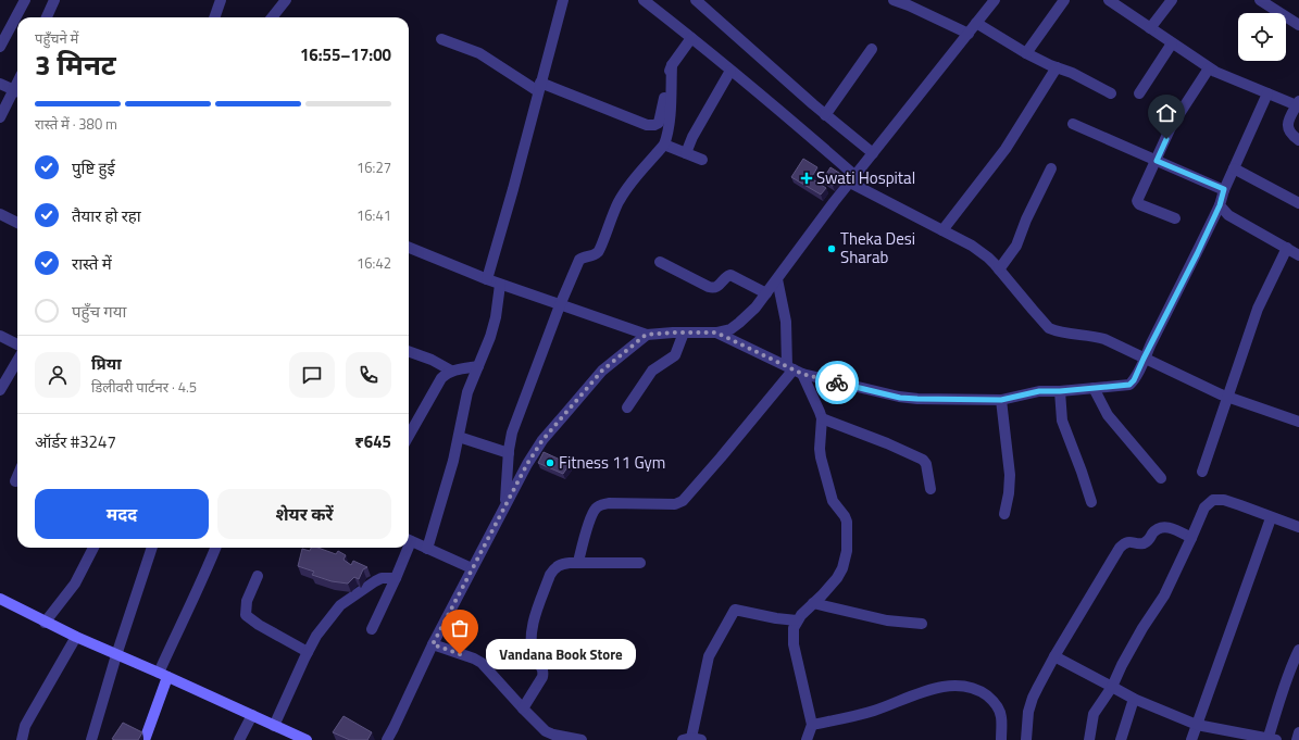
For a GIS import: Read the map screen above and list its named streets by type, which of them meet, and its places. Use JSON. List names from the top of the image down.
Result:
{
  "places": {
    "health": ["Swati Hospital"],
    "other": ["Theka Desi Sharab", "Fitness 11 Gym", "Vandana Book Store"]
  },
  "page": {
    "heading": ["3 मिनट", "पहुँचने में", "16:55–17:00"],
    "panel": [
      "प्रिया",
      "डिलीवरी पार्टनर · 4.5",
      "ऑर्डर #3247",
      "₹645"
    ],
    "bar": "रास्ते में · 380 m",
    "list": [
      ["पुष्टि हुई", "16:27"],
      ["तैयार हो रहा", "16:41"],
      ["रास्ते में", "16:42"],
      "पहुँच गया"
    ],
    "buttons": ["मदद", "शेयर करें"],
    "bubble": "Vandana Book Store"
  }
}
